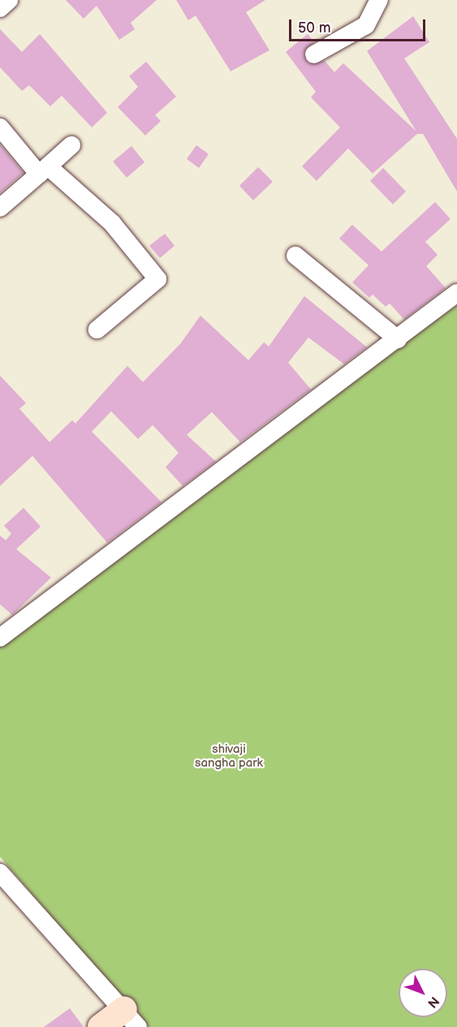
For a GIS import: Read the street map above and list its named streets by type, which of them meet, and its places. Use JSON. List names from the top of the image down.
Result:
{
  "parks": ["shivaji sangha park"],
  "scale_bar": "50 m",
  "north": "bottom right"
}
